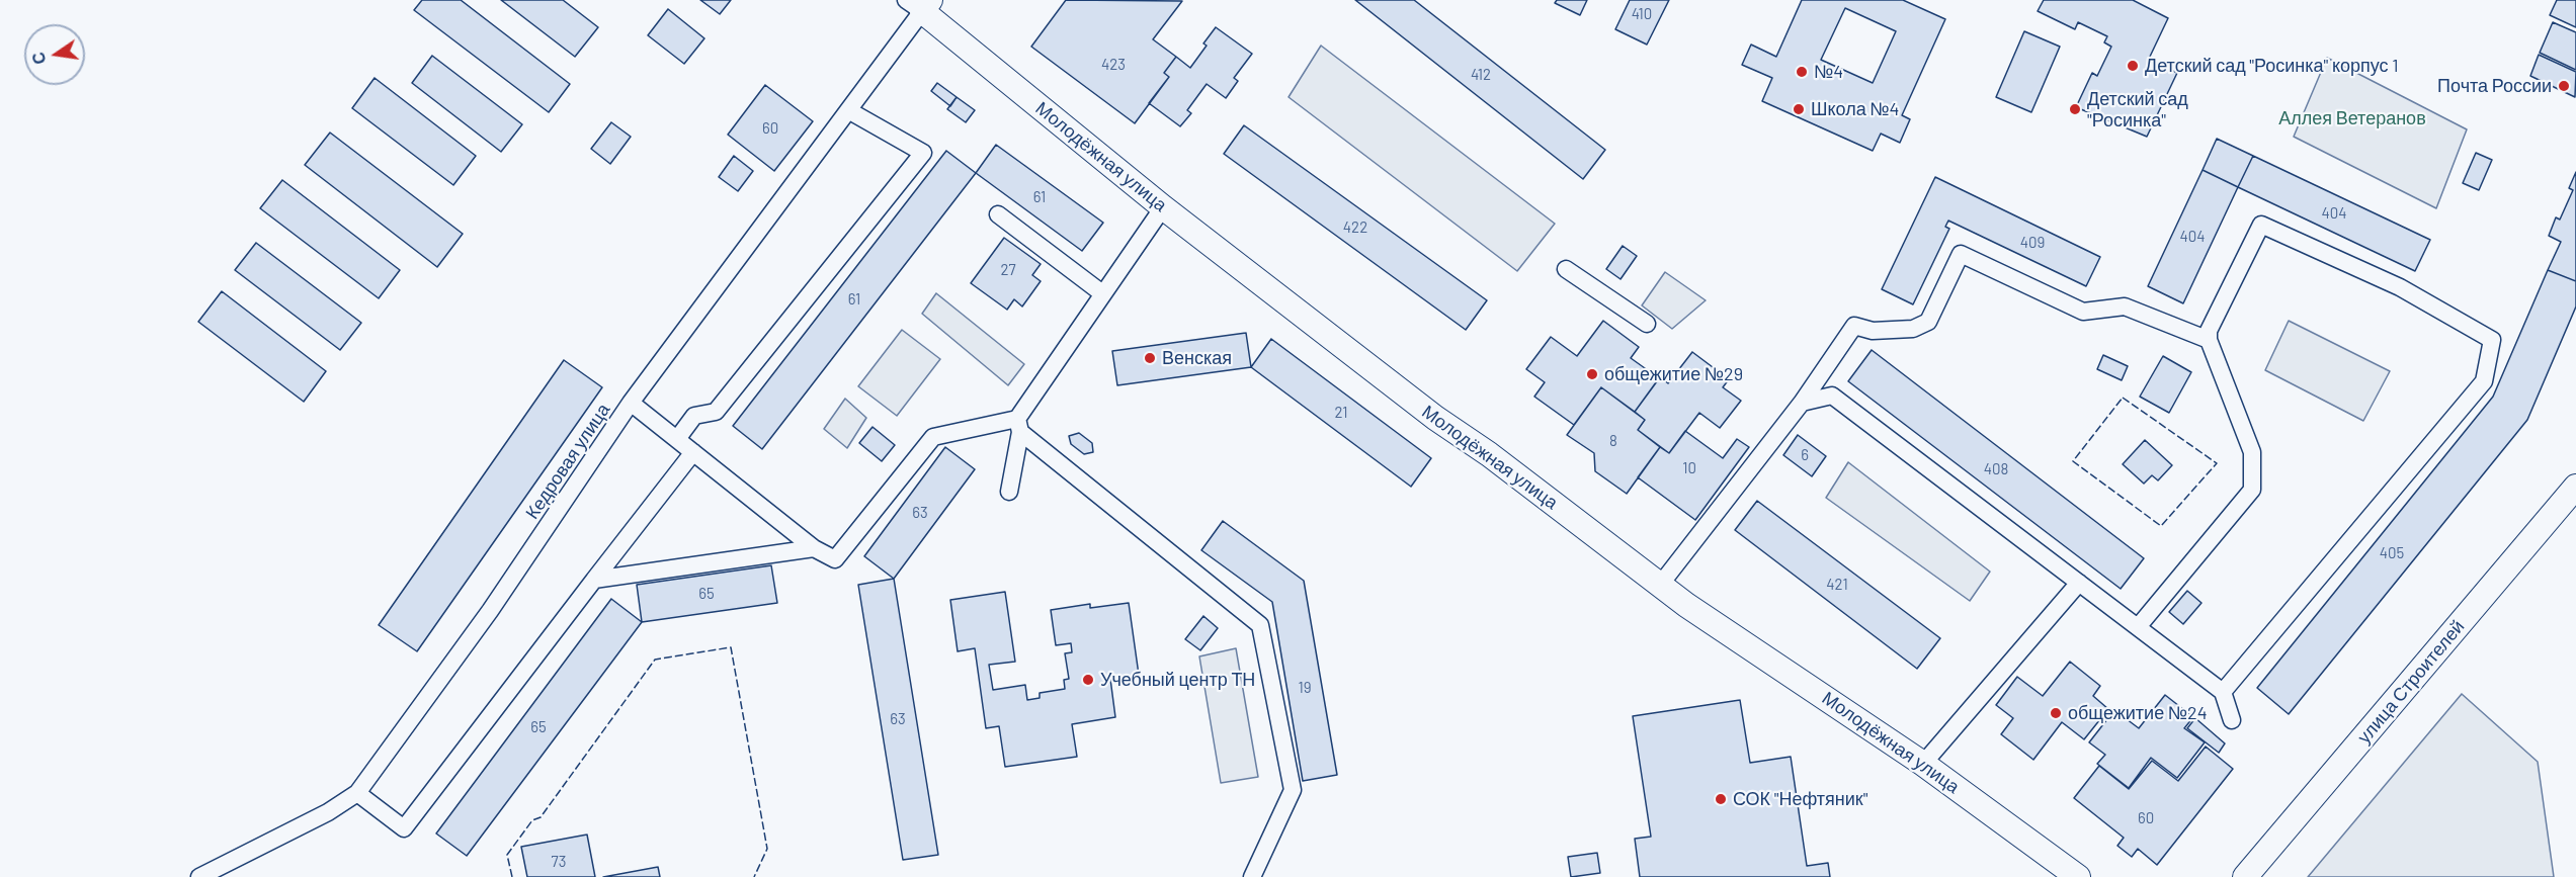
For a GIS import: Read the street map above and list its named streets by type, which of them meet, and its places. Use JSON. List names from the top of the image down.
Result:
{
  "streets": {
    "street": ["Молодёжная улица", "Кедровая улица", "улица Строителей"]
  },
  "crossings": [
    ["Молодёжная улица", "Кедровая улица"]
  ],
  "parks": ["Аллея Ветеранов"],
  "places": [
    "Детский сад \"Росинка\" корпус 1",
    "№4",
    "Почта России",
    "Школа №4",
    "Детский сад \"Росинка\"",
    "Венская",
    "общежитие №29",
    "Учебный центр ТН",
    "общежитие №24",
    "СОК \"Нефтяник\""
  ],
  "house_numbers": [
    "410",
    "423",
    "412",
    "60",
    "61",
    "404",
    "422",
    "404",
    "409",
    "27",
    "61",
    "21",
    "8",
    "6",
    "10",
    "408",
    "63",
    "405",
    "421",
    "65",
    "19",
    "63",
    "65",
    "60",
    "73"
  ],
  "north": "left"
}
